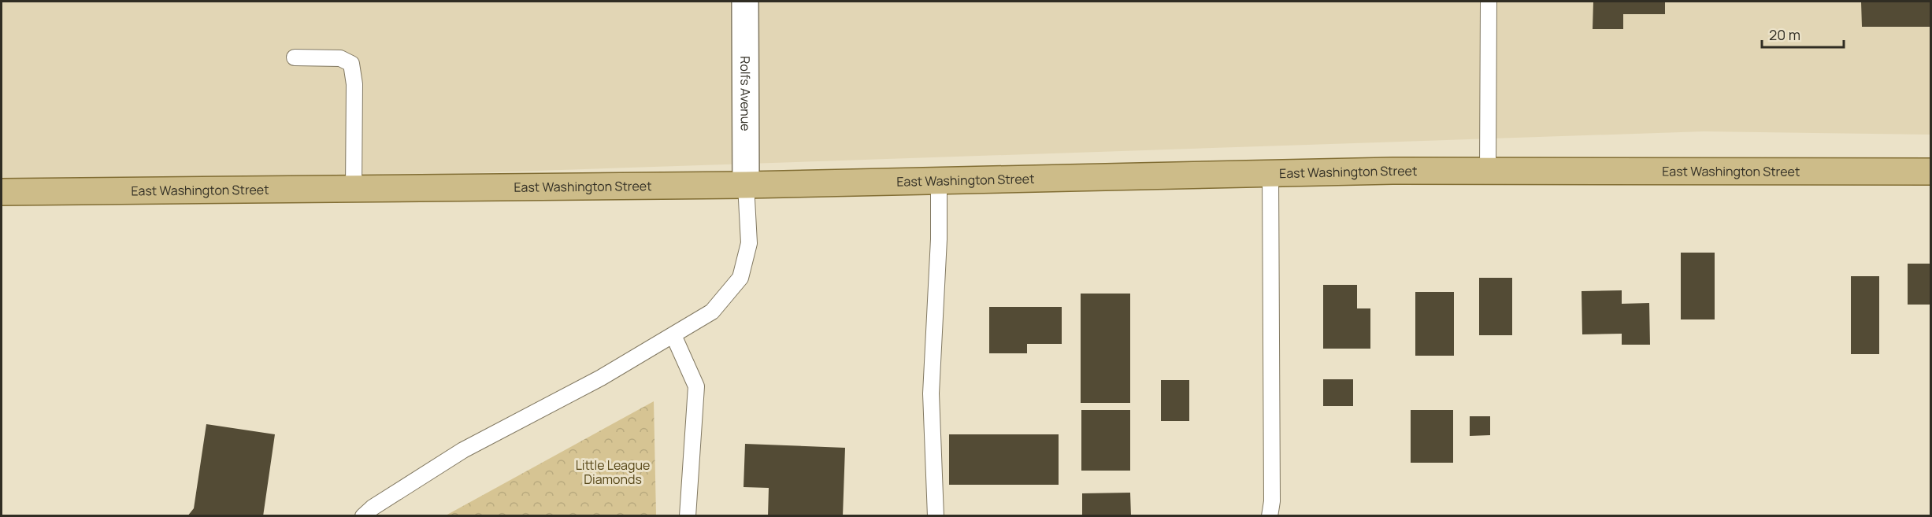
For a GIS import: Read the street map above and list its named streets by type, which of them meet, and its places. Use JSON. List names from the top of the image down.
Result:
{
  "streets": {
    "main road": ["East Washington Street"],
    "street": ["Rolfs Avenue"]
  },
  "crossings": [
    ["Rolfs Avenue", "East Washington Street"]
  ],
  "parks": ["Little League Diamonds"],
  "scale_bar": "20 m"
}
